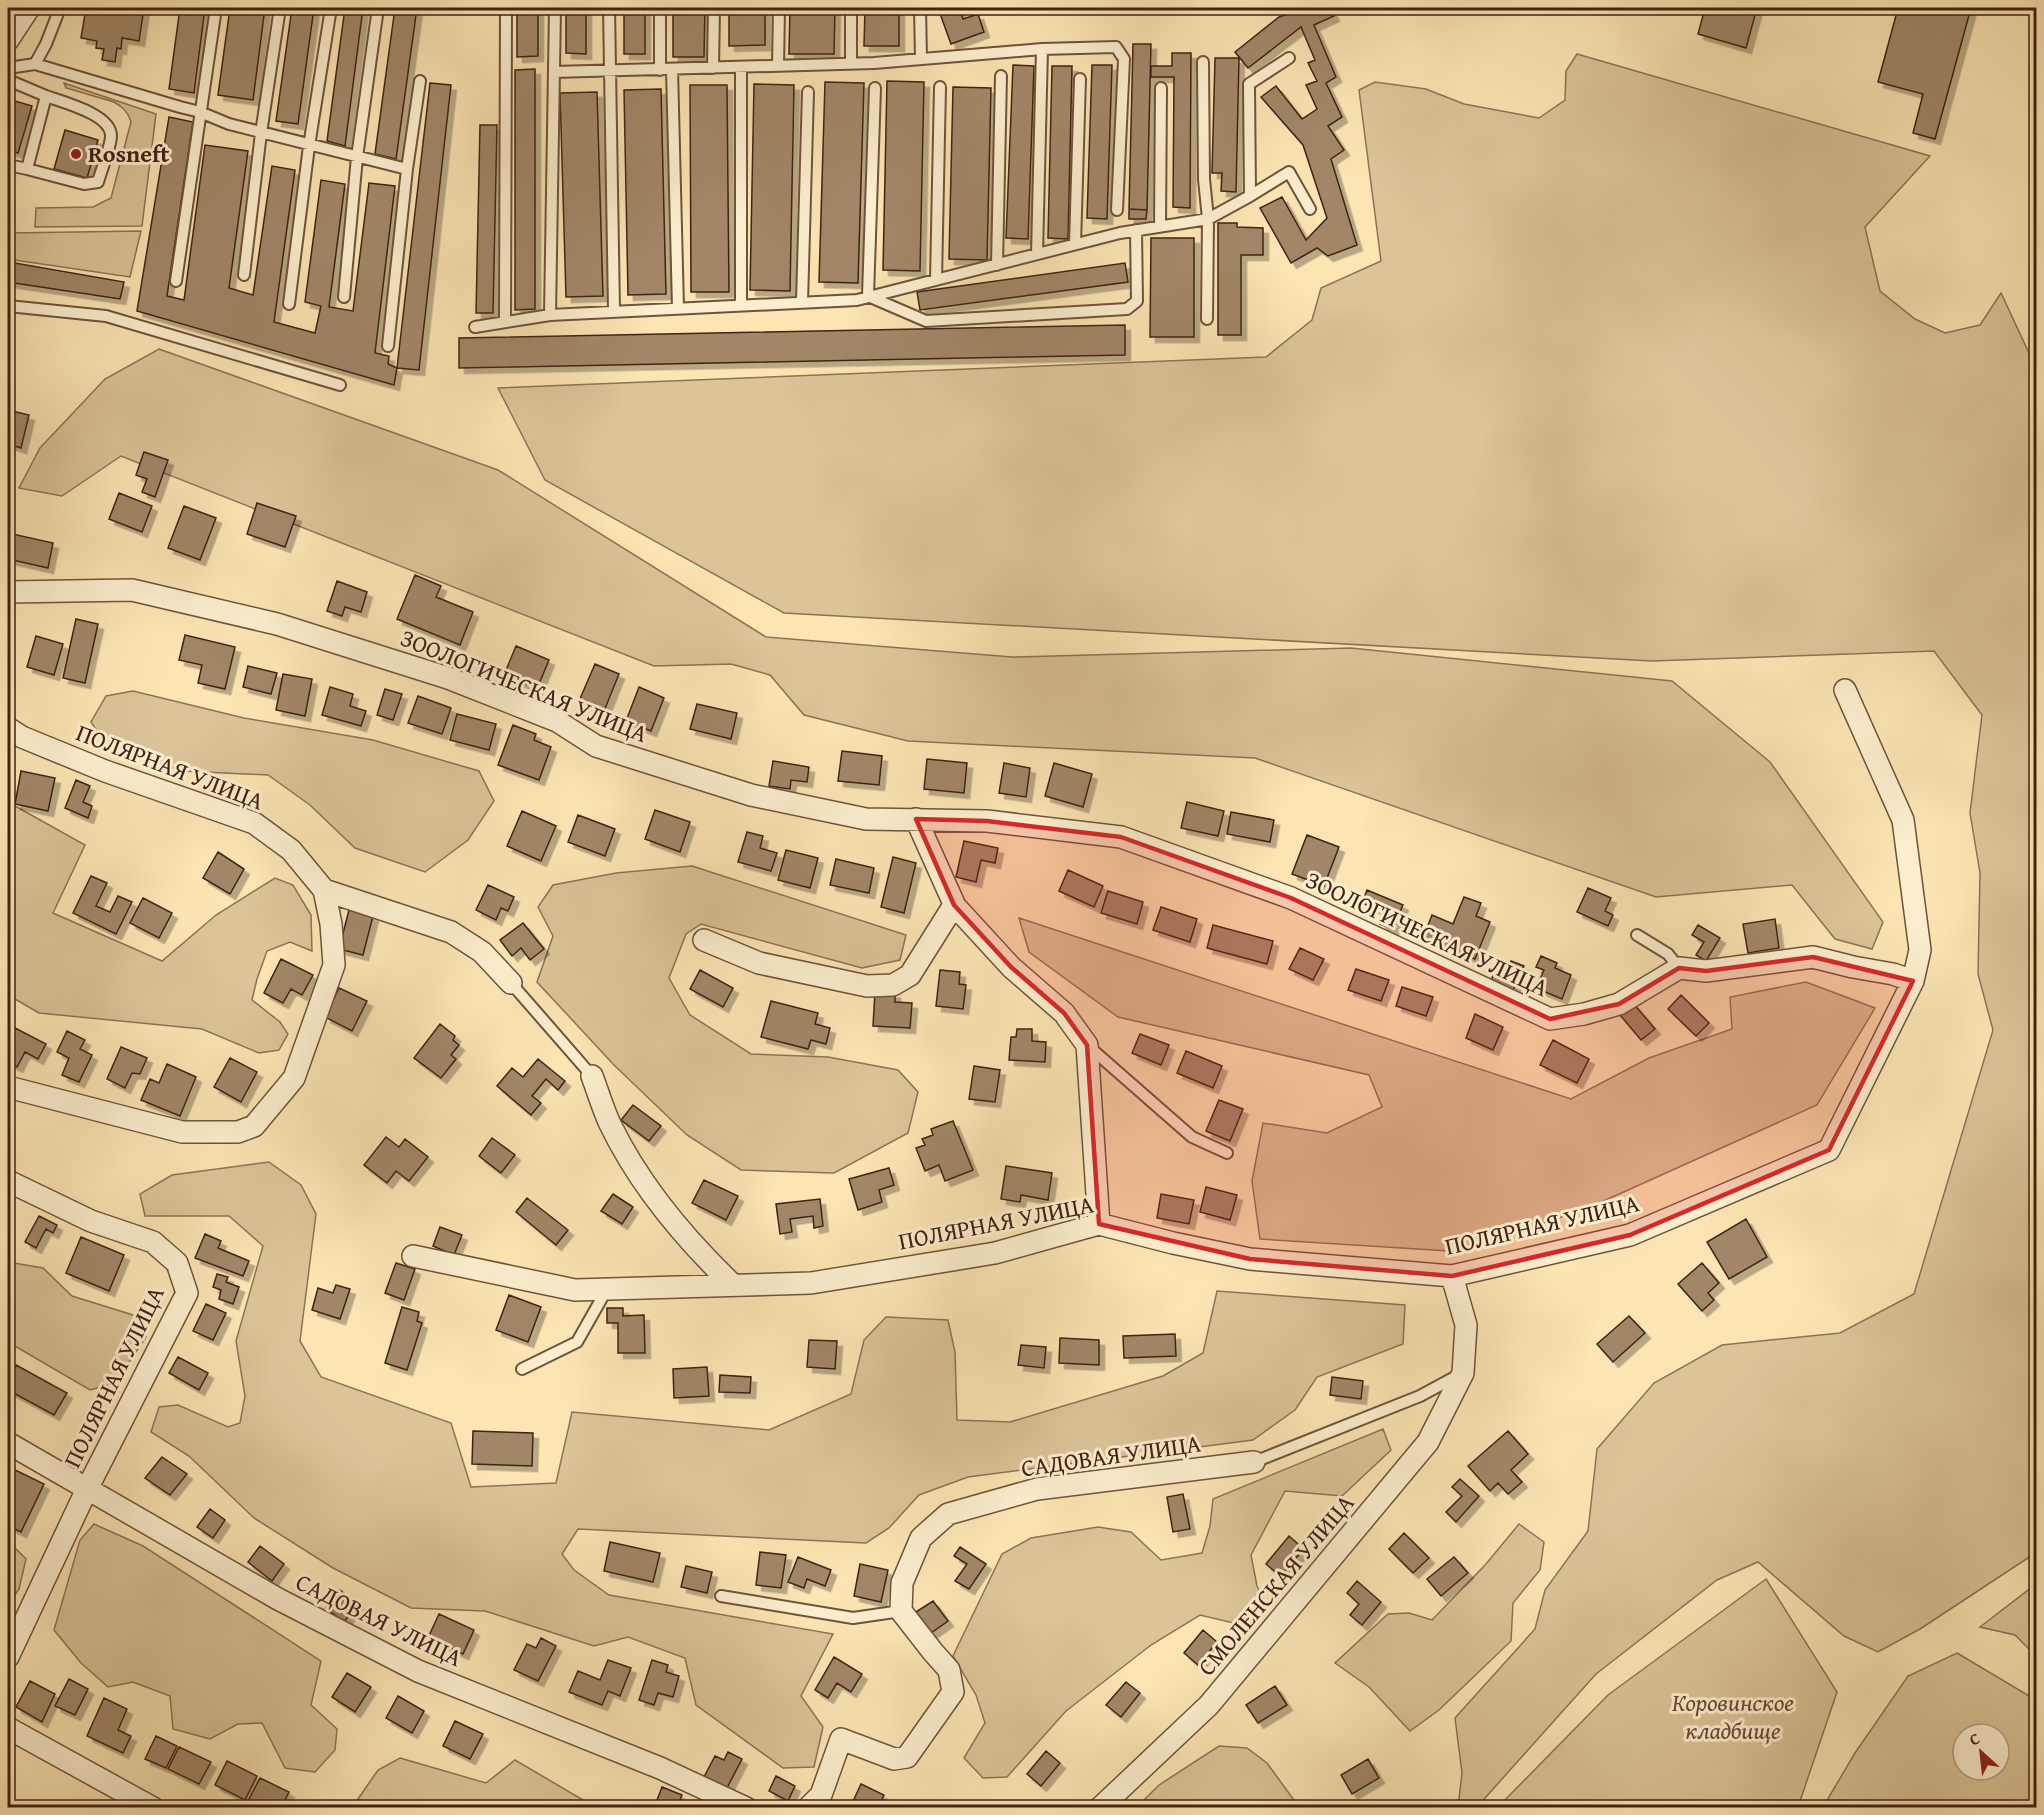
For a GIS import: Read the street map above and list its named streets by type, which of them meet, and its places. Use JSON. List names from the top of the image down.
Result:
{
  "streets": {
    "street": [
      "ЗООЛОГИЧЕСКАЯ УЛИЦА",
      "ПОЛЯРНАЯ УЛИЦА",
      "САДОВАЯ УЛИЦА",
      "СМОЛЕНСКАЯ УЛИЦА"
    ]
  },
  "crossings": [
    ["ПОЛЯРНАЯ УЛИЦА", "САДОВАЯ УЛИЦА"]
  ],
  "parks": ["Коровинское кладбище"],
  "places": ["Rosneft"],
  "north": "top left"
}
